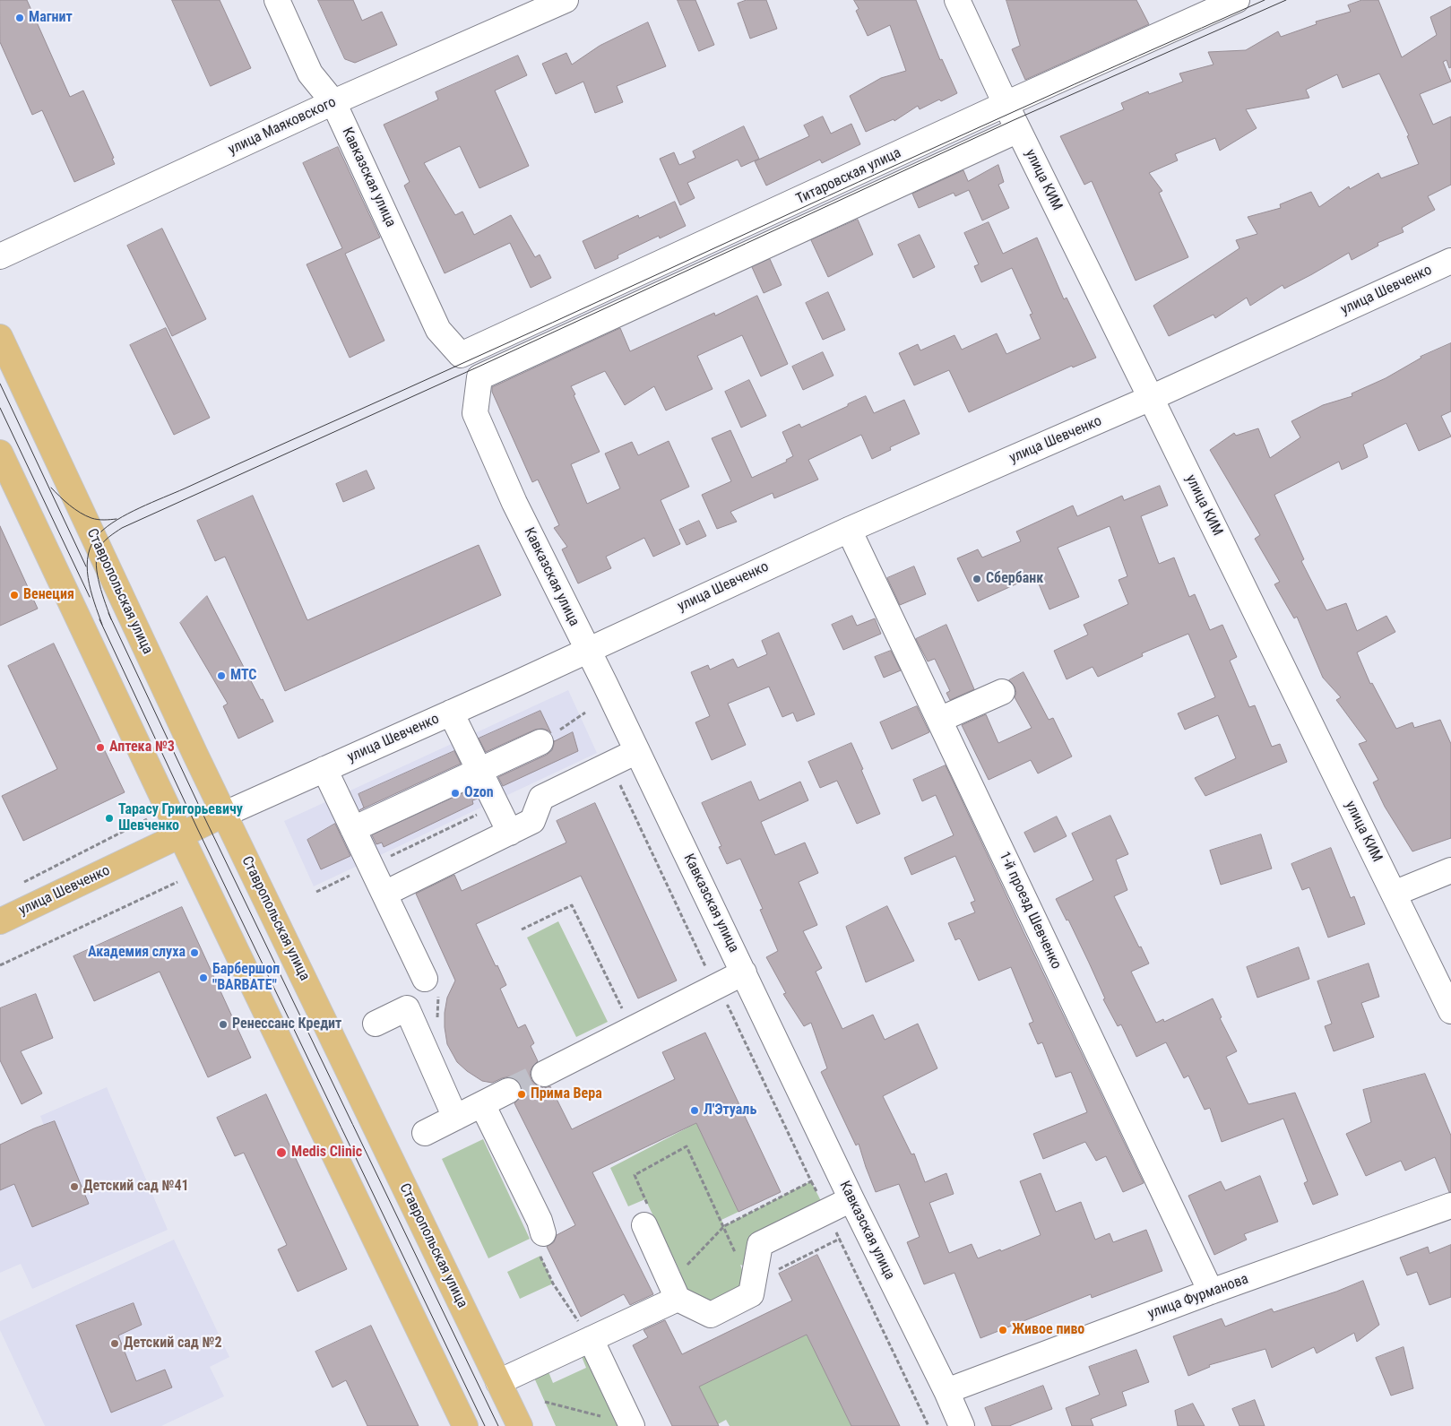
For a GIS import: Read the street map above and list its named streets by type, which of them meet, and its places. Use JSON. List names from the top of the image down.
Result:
{
  "streets": {
    "main road": ["улица Шевченко", "Ставропольская улица"],
    "street": [
      "улица Маяковского",
      "Титаровская улица",
      "Кавказская улица",
      "улица КИМ",
      "1-й проезд Шевченко",
      "улица Фурманова"
    ]
  },
  "crossings": [
    ["улица Маяковского", "Кавказская улица"],
    ["Титаровская улица", "Кавказская улица"],
    ["Титаровская улица", "улица КИМ"],
    ["Кавказская улица", "улица Шевченко"],
    ["Кавказская улица", "улица Фурманова"],
    ["улица КИМ", "улица Шевченко"],
    ["улица Шевченко", "Ставропольская улица"],
    ["улица Шевченко", "1-й проезд Шевченко"],
    ["1-й проезд Шевченко", "улица Фурманова"]
  ],
  "places": [
    "Магнит",
    "Сбербанк",
    "Венеция",
    "МТС",
    "Аптека №3",
    "Ozon",
    "Тарасу Григорьевичу Шевченко",
    "Академия слуха",
    "Барбершоп \"BARBATE\"",
    "Ренессанс Кредит",
    "Прима Вера",
    "Л'Этуаль",
    "Medis Clinic",
    "Детский сад №41",
    "Живое пиво",
    "Детский сад №2"
  ]
}
